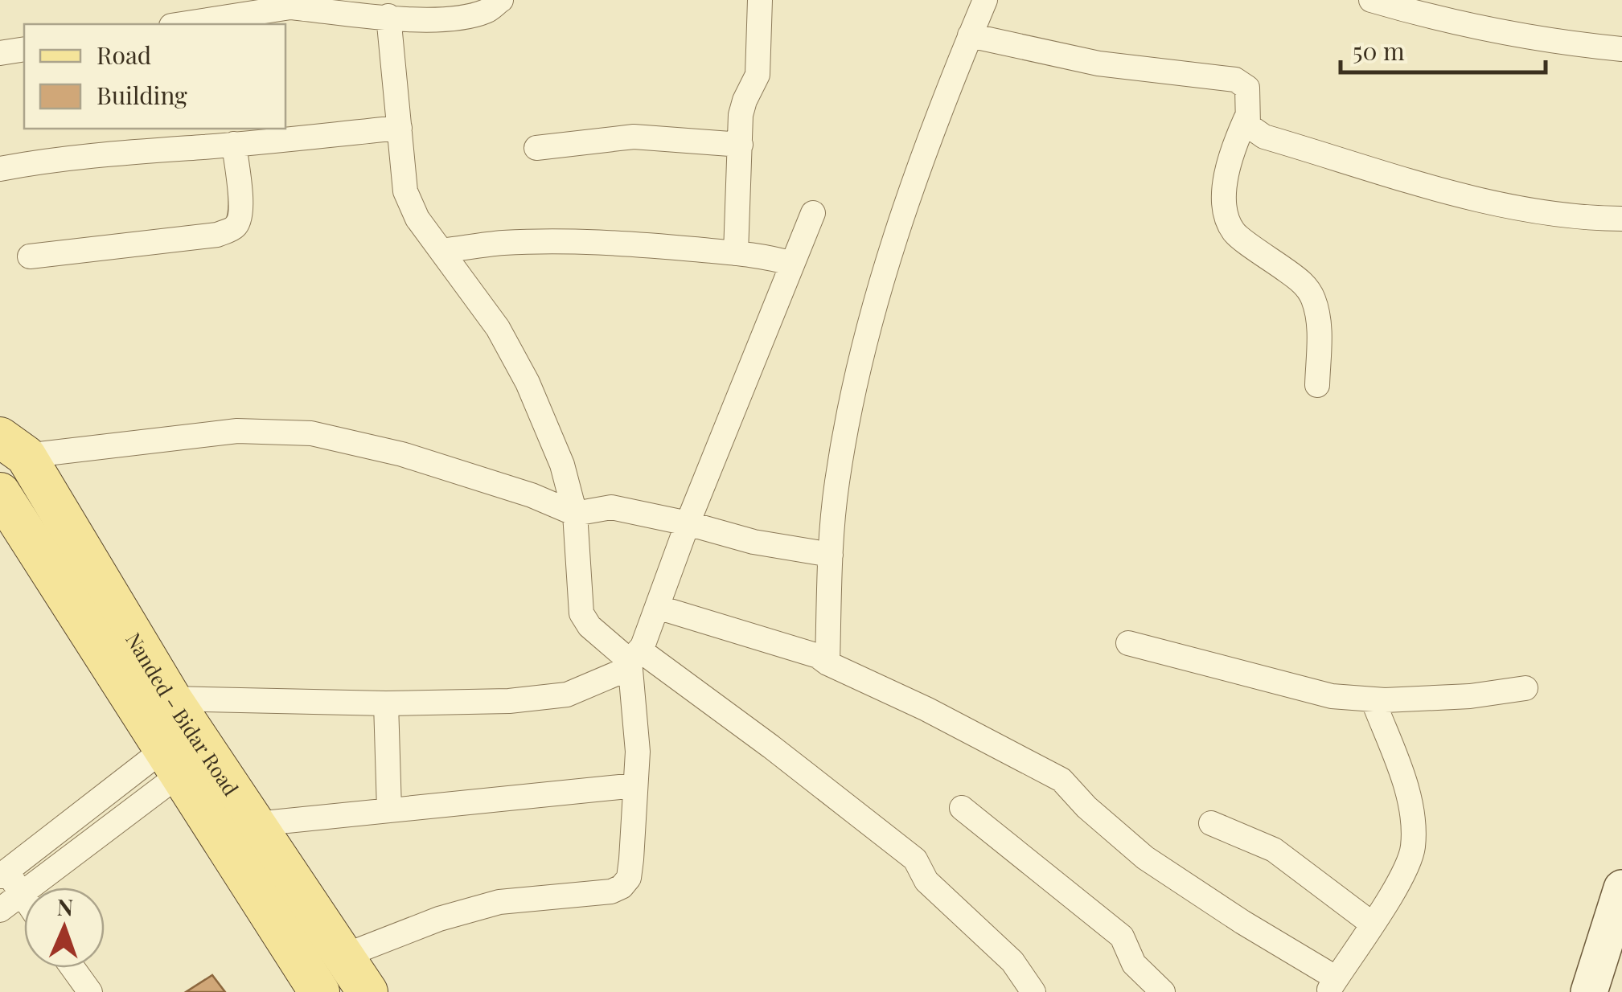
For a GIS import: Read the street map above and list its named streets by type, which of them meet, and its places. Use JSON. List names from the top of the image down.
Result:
{
  "streets": {
    "main road": ["Nanded - Bidar Road"]
  },
  "legend": ["Road", "Building"],
  "scale_bar": "50 m",
  "north": "top"
}
